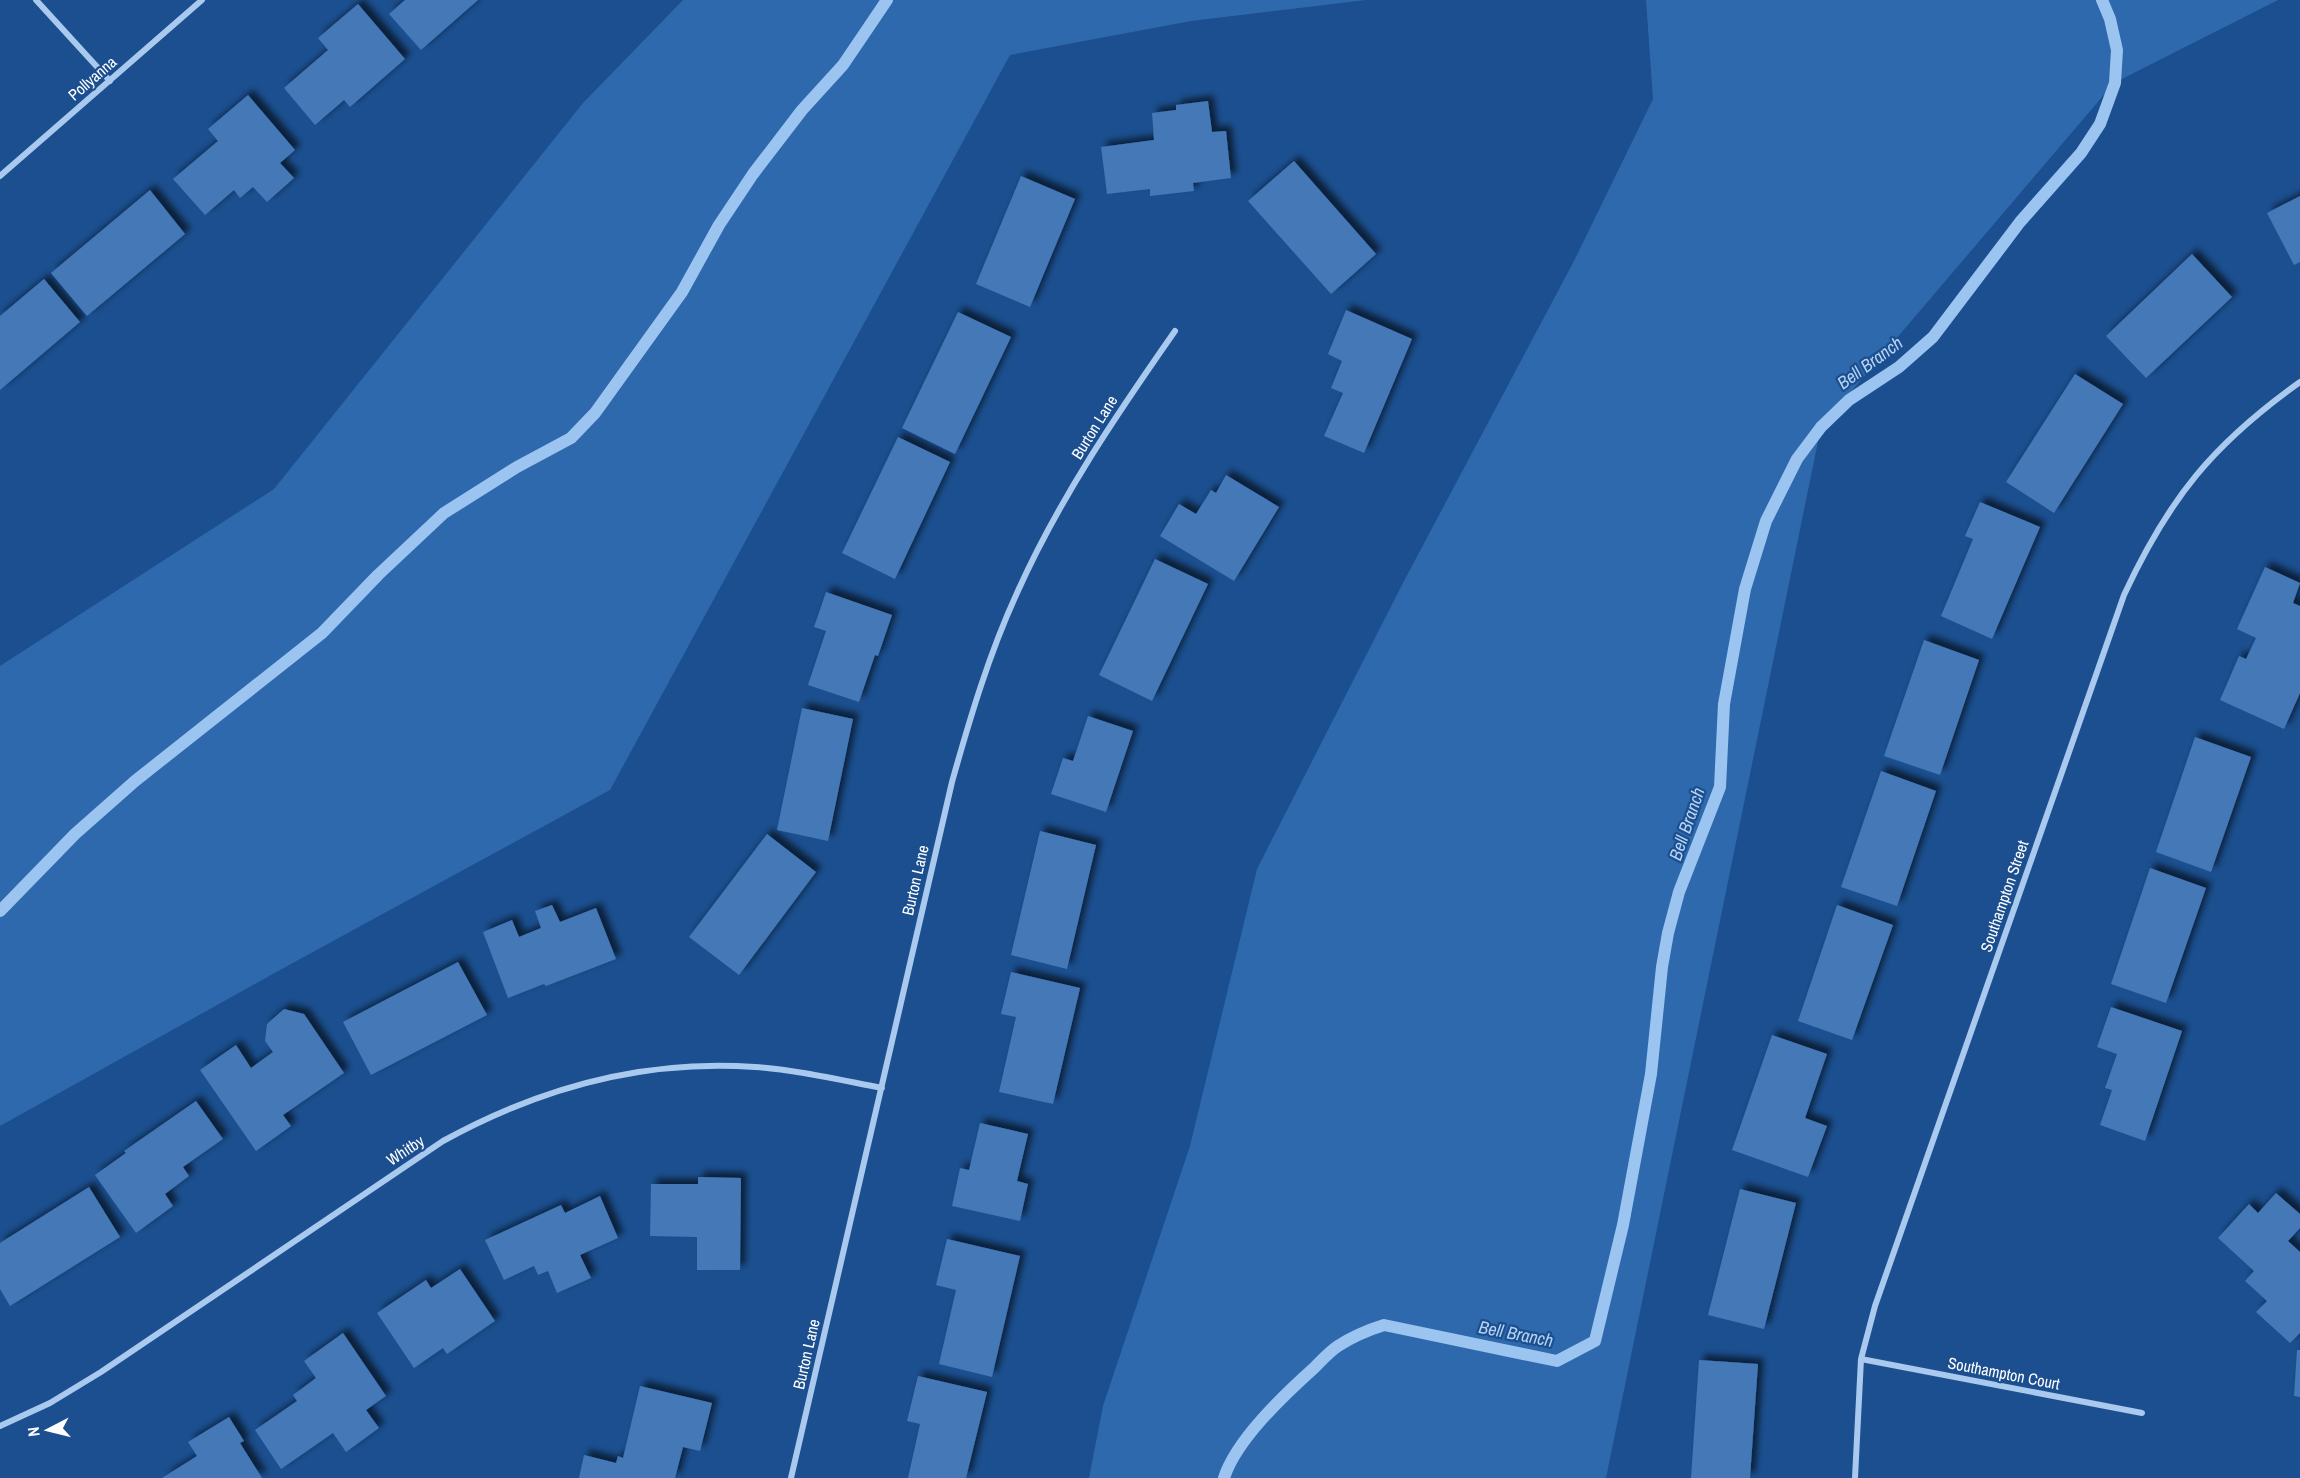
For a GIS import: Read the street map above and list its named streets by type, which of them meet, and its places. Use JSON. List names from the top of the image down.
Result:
{
  "streets": {
    "street": [
      "Pollyanna",
      "Burton Lane",
      "Southampton Street",
      "Whitby",
      "Southampton Court"
    ]
  },
  "crossings": [
    ["Burton Lane", "Whitby"],
    ["Southampton Street", "Southampton Court"]
  ],
  "water": ["Bell Branch"],
  "north": "left"
}
